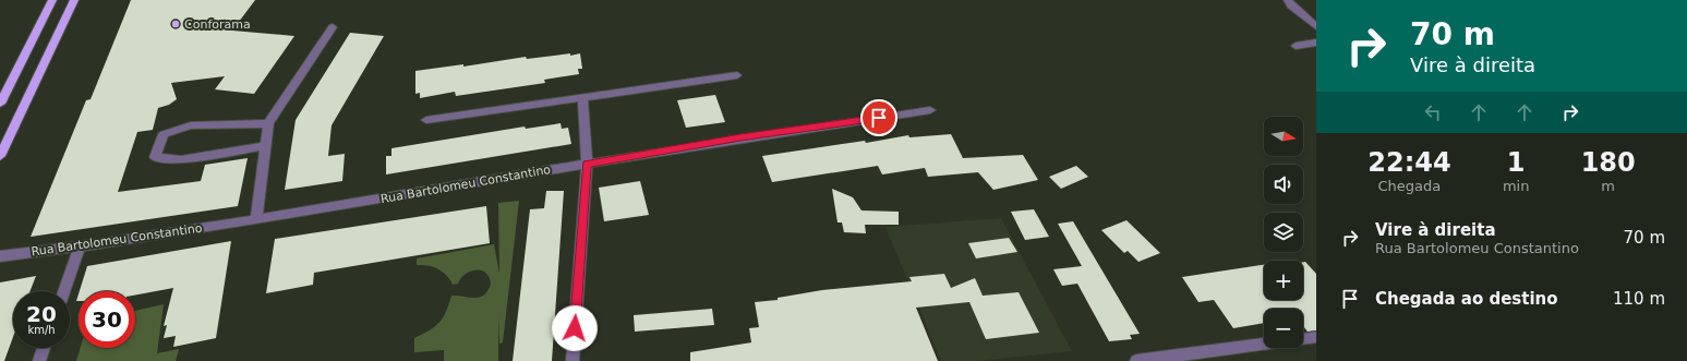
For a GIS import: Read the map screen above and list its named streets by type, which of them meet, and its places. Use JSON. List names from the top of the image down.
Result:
{
  "streets": {
    "street": ["Rua Bartolomeu Constantino"]
  },
  "places": ["Conforama"],
  "north": "right",
  "page": {
    "turn": ["70 m", "Vire à direita"],
    "map_buttons": ["+", "−"],
    "eta": [
      "22:44",
      "Chegada",
      "1",
      "min",
      "180",
      "m"
    ],
    "list": [
      {
        "name": "Vire à direita",
        "note": "Rua Bartolomeu Constantino",
        "value": "70 m"
      },
      {
        "name": "Chegada ao destino",
        "value": "110 m"
      }
    ],
    "speed": "20 km/h",
    "limit": "30"
  }
}
